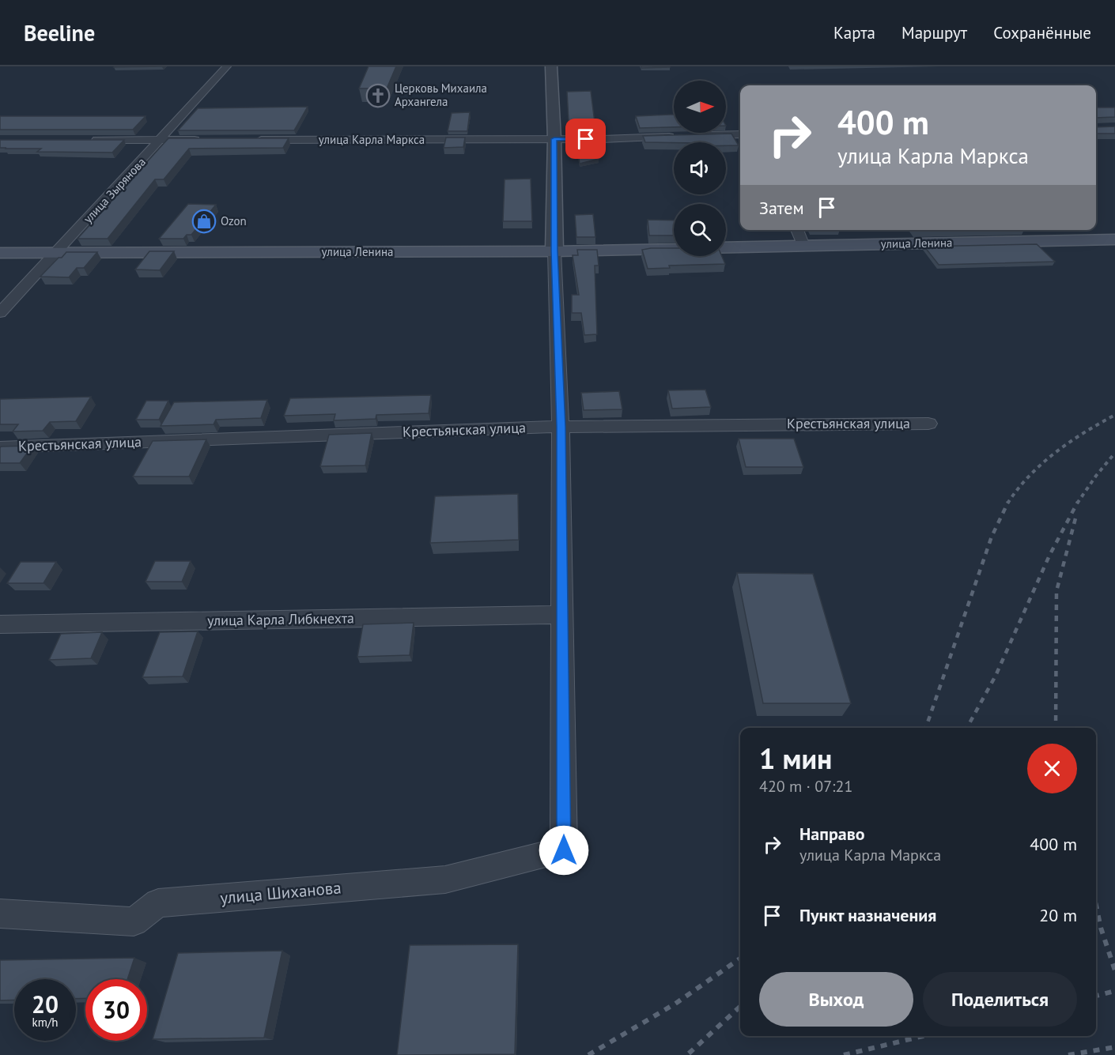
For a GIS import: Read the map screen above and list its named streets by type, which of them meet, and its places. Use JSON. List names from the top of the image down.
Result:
{
  "streets": {
    "main road": ["улица Ленина"],
    "street": [
      "улица Карла Маркса",
      "улица Зырянова",
      "Крестьянская улица",
      "улица Карла Либкнехта",
      "улица Шиханова"
    ]
  },
  "crossings": [
    ["улица Зырянова", "улица Ленина"],
    ["улица Карла Либкнехта", "улица Шиханова"]
  ],
  "places": {
    "church": ["Церковь Михаила Архангела"],
    "shop": ["Ozon"]
  },
  "north": "right",
  "page": {
    "header": "Beeline",
    "nav": ["Карта", "Маршрут", "Сохранённые"],
    "turn": ["400 m", "улица Карла Маркса"],
    "then": "Затем",
    "heading": ["1 мин", "420 m · 07:21"],
    "list": [
      {
        "name": "Направо",
        "note": "улица Карла Маркса",
        "value": "400 m"
      },
      {
        "name": "Пункт назначения",
        "value": "20 m"
      }
    ],
    "buttons": ["Выход", "Поделиться"],
    "speed": "20 km/h",
    "limit": "30"
  }
}
